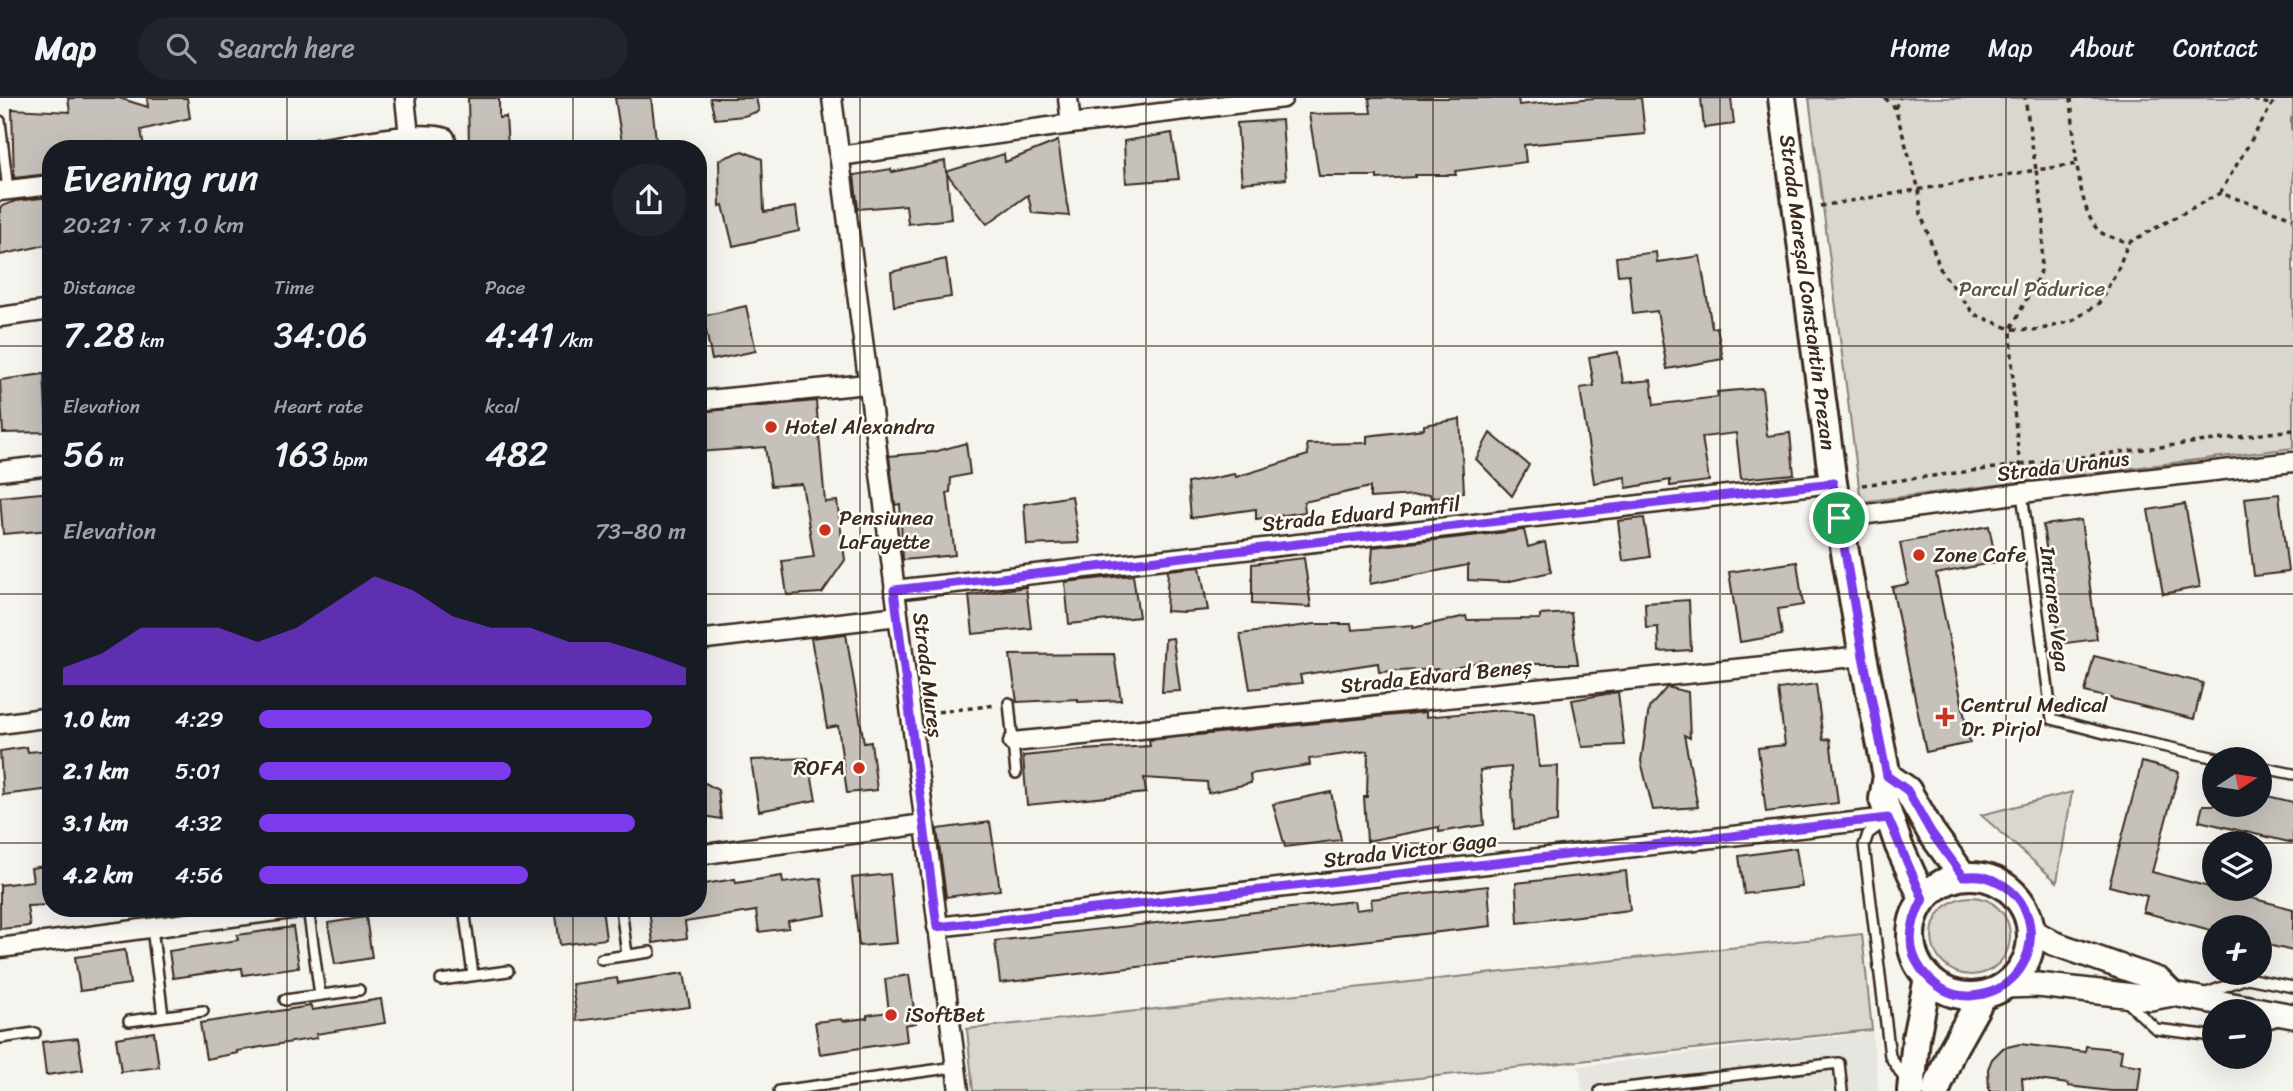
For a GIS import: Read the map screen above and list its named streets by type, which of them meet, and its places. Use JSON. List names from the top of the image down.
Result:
{
  "streets": {
    "main road": ["Strada Mareșal Constantin Prezan"],
    "street": [
      "Strada Uranus",
      "Strada Eduard Pamfil",
      "Strada Mureș",
      "Strada Edvard Beneș",
      "Strada Victor Gaga"
    ],
    "lane": ["Intrarea Vega"]
  },
  "crossings": [
    ["Strada Mareșal Constantin Prezan", "Strada Uranus"],
    ["Strada Mareșal Constantin Prezan", "Strada Eduard Pamfil"],
    ["Strada Mareșal Constantin Prezan", "Strada Edvard Beneș"],
    ["Strada Mareșal Constantin Prezan", "Strada Victor Gaga"],
    ["Strada Uranus", "Intrarea Vega"],
    ["Strada Eduard Pamfil", "Strada Mureș"],
    ["Strada Mureș", "Strada Victor Gaga"]
  ],
  "parks": ["Parcul Pădurice"],
  "places": {
    "other": [
      "Hotel Alexandra",
      "Pensiunea LaFayette",
      "Zone Cafe",
      "ROFA",
      "iSoftBet"
    ],
    "health": ["Centrul Medical Dr. Pirjol"]
  },
  "north": "right",
  "page": {
    "header": "Map",
    "search": "Search here",
    "nav": [
      "Home",
      "Map",
      "About",
      "Contact"
    ],
    "heading": ["Evening run", "20:21 · 7 × 1.0 km"],
    "stats": [
      ["Distance", "7.28 km"],
      ["Time", "34:06"],
      ["Pace", "4:41 /km"],
      ["Elevation", "56 m"],
      ["Heart rate", "163 bpm"],
      ["kcal", "482"]
    ],
    "chart": ["Elevation", "73–80 m"],
    "list": [
      {
        "name": "1.0 km",
        "note": "4:29"
      },
      {
        "name": "2.1 km",
        "note": "5:01"
      },
      {
        "name": "3.1 km",
        "note": "4:32"
      },
      {
        "name": "4.2 km",
        "note": "4:56"
      }
    ],
    "map_buttons": ["+", "−"]
  }
}
